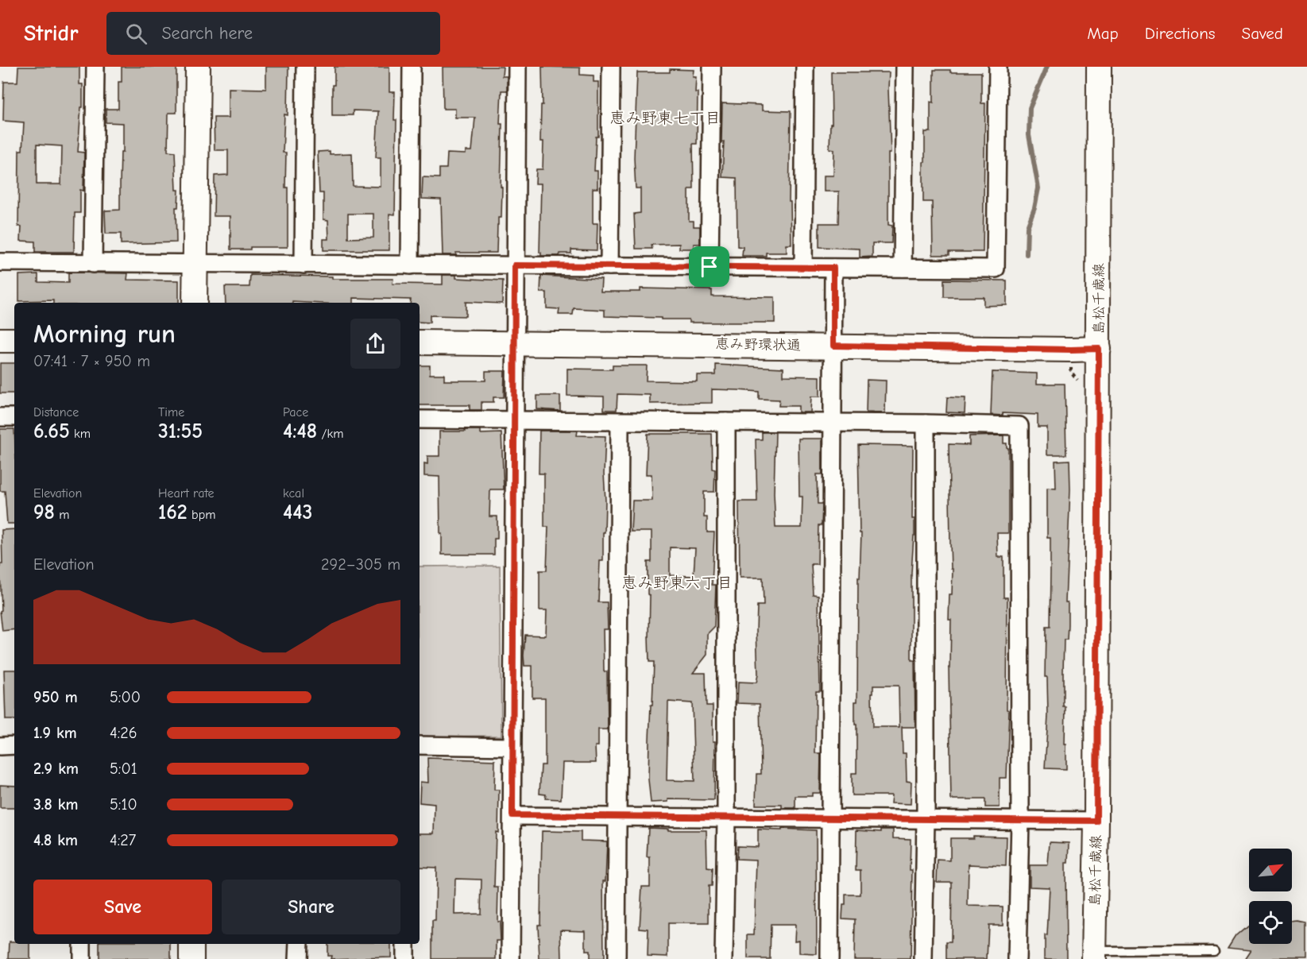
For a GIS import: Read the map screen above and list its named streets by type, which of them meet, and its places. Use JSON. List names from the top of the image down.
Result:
{
  "streets": {
    "street": ["島松千歳線", "恵み野環状通"]
  },
  "crossings": [
    ["島松千歳線", "恵み野環状通"]
  ],
  "districts": ["恵み野東七丁目", "恵み野東六丁目"],
  "north": "top right",
  "page": {
    "header": "Stridr",
    "search": "Search here",
    "nav": ["Map", "Directions", "Saved"],
    "heading": ["Morning run", "07:41 · 7 × 950 m"],
    "stats": [
      ["Distance", "6.65 km"],
      ["Time", "31:55"],
      ["Pace", "4:48 /km"],
      ["Elevation", "98 m"],
      ["Heart rate", "162 bpm"],
      ["kcal", "443"]
    ],
    "chart": ["Elevation", "292–305 m"],
    "list": [
      {
        "name": "950 m",
        "note": "5:00"
      },
      {
        "name": "1.9 km",
        "note": "4:26"
      },
      {
        "name": "2.9 km",
        "note": "5:01"
      },
      {
        "name": "3.8 km",
        "note": "5:10"
      },
      {
        "name": "4.8 km",
        "note": "4:27"
      }
    ],
    "buttons": ["Save", "Share"]
  }
}
